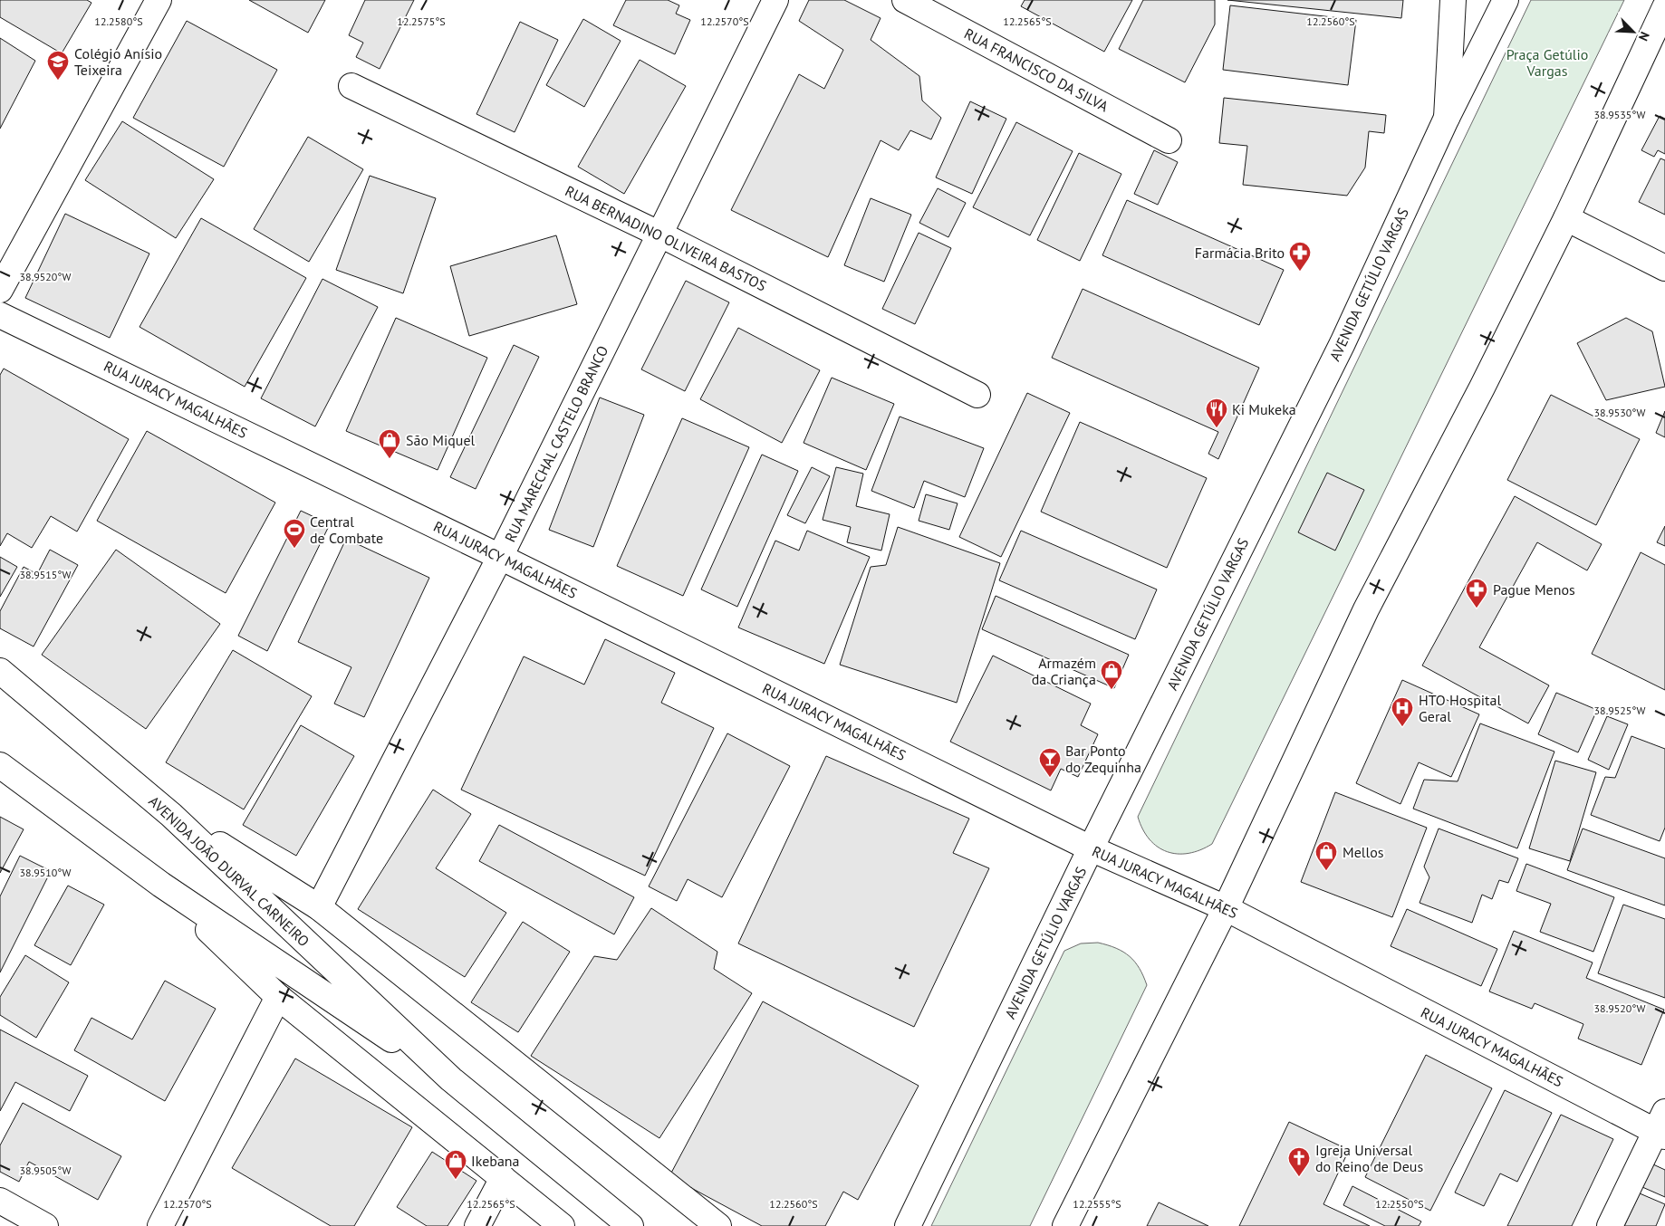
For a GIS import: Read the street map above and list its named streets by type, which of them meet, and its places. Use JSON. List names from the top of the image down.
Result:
{
  "streets": {
    "main road": [
      "RUA FRANCISCO DA SILVA",
      "RUA BERNADINO OLIVEIRA BASTOS",
      "AVENIDA GETÚLIO VARGAS",
      "RUA JURACY MAGALHÃES",
      "RUA MARECHAL CASTELO BRANCO",
      "AVENIDA JOÃO DURVAL CARNEIRO"
    ]
  },
  "crossings": [
    ["RUA BERNADINO OLIVEIRA BASTOS", "RUA MARECHAL CASTELO BRANCO"],
    ["AVENIDA GETÚLIO VARGAS", "RUA JURACY MAGALHÃES"],
    ["RUA JURACY MAGALHÃES", "RUA MARECHAL CASTELO BRANCO"]
  ],
  "parks": ["Praça Getúlio Vargas"],
  "places": {
    "school or university": ["Colégio Anísio Teixeira"],
    "pharmacy": ["Farmácia Brito", "Pague Menos"],
    "restaurant": ["Ki Mukeka"],
    "shop": [
      "São Miquel",
      "Armazém da Criança",
      "Mellos",
      "Ikebana"
    ],
    "sports": ["Central de Combate"],
    "hospital": ["HTO Hospital Geral"],
    "bar": ["Bar Ponto do Zequinha"],
    "church": ["Igreja Universal do Reino de Deus"]
  },
  "north": "bottom right",
  "coordinates": [
    "12.2580°S",
    "12.2565°S",
    "12.2560°S",
    "12.2575°S",
    "12.2570°S",
    "38.9535°W",
    "38.9520°W",
    "38.9530°W",
    "38.9515°W",
    "38.9525°W",
    "38.9510°W",
    "38.9505°W",
    "12.2555°S",
    "12.2550°S"
  ]
}
